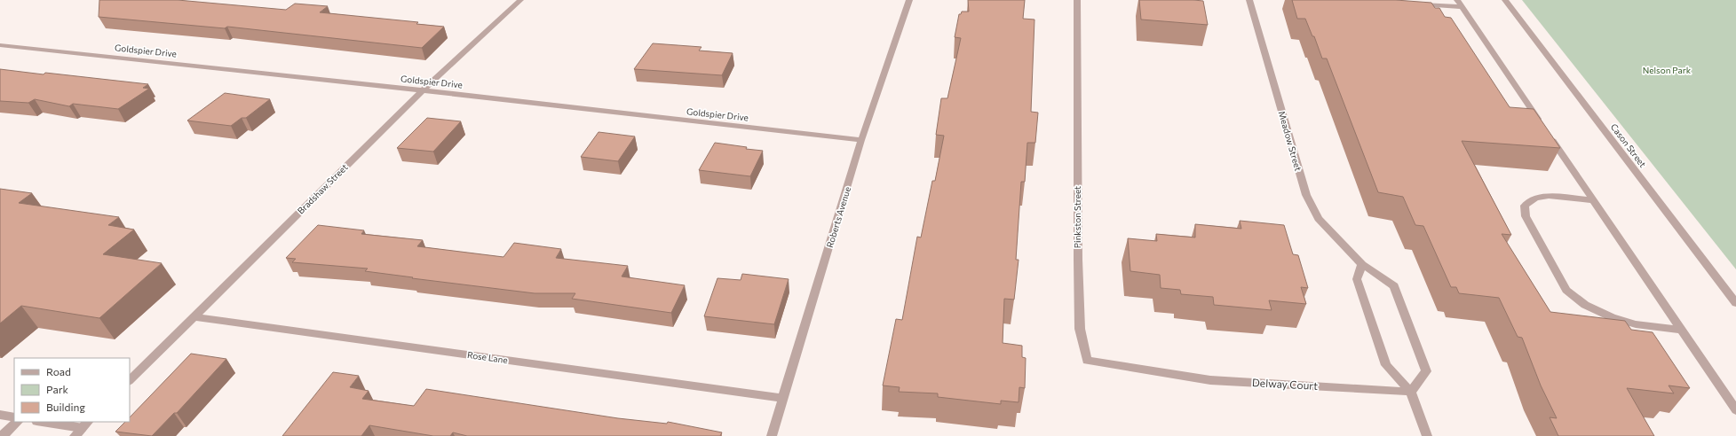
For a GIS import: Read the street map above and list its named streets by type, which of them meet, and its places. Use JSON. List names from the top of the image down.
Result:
{
  "streets": {
    "street": [
      "Goldspier Drive",
      "Meadow Street",
      "Cason Street",
      "Bradshaw Street",
      "Roberts Avenue",
      "Pinkston Street",
      "Rose Lane",
      "Delway Court"
    ]
  },
  "crossings": [
    ["Goldspier Drive", "Bradshaw Street"],
    ["Goldspier Drive", "Roberts Avenue"],
    ["Meadow Street", "Delway Court"],
    ["Bradshaw Street", "Rose Lane"],
    ["Roberts Avenue", "Rose Lane"],
    ["Pinkston Street", "Delway Court"]
  ],
  "parks": ["Nelson Park"],
  "legend": ["Road", "Park", "Building"]
}
